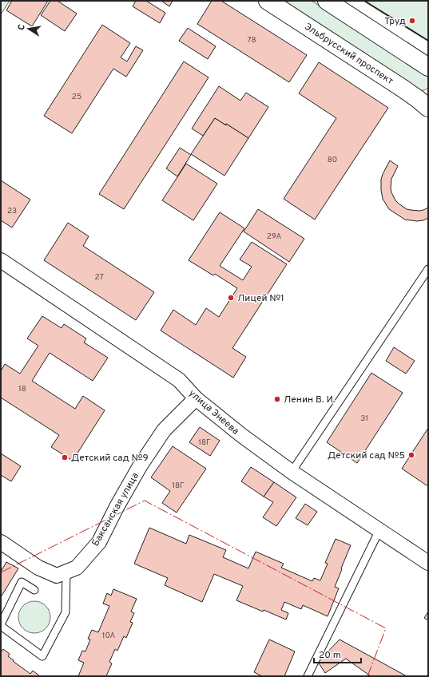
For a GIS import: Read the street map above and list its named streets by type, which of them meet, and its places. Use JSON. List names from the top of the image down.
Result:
{
  "streets": {
    "main road": ["Эльбрусский проспект"],
    "street": ["улица Энеева", "Баксанская улица"]
  },
  "crossings": [
    ["улица Энеева", "Баксанская улица"]
  ],
  "places": [
    "Труд",
    "Лицей №1",
    "Ленин В. И.",
    "Детский сад №5",
    "Детский сад №9"
  ],
  "house_numbers": [
    "78",
    "25",
    "80",
    "23",
    "29А",
    "27",
    "18",
    "31",
    "18Г",
    "18Г",
    "10А"
  ],
  "scale_bar": "20 m",
  "north": "left"
}
